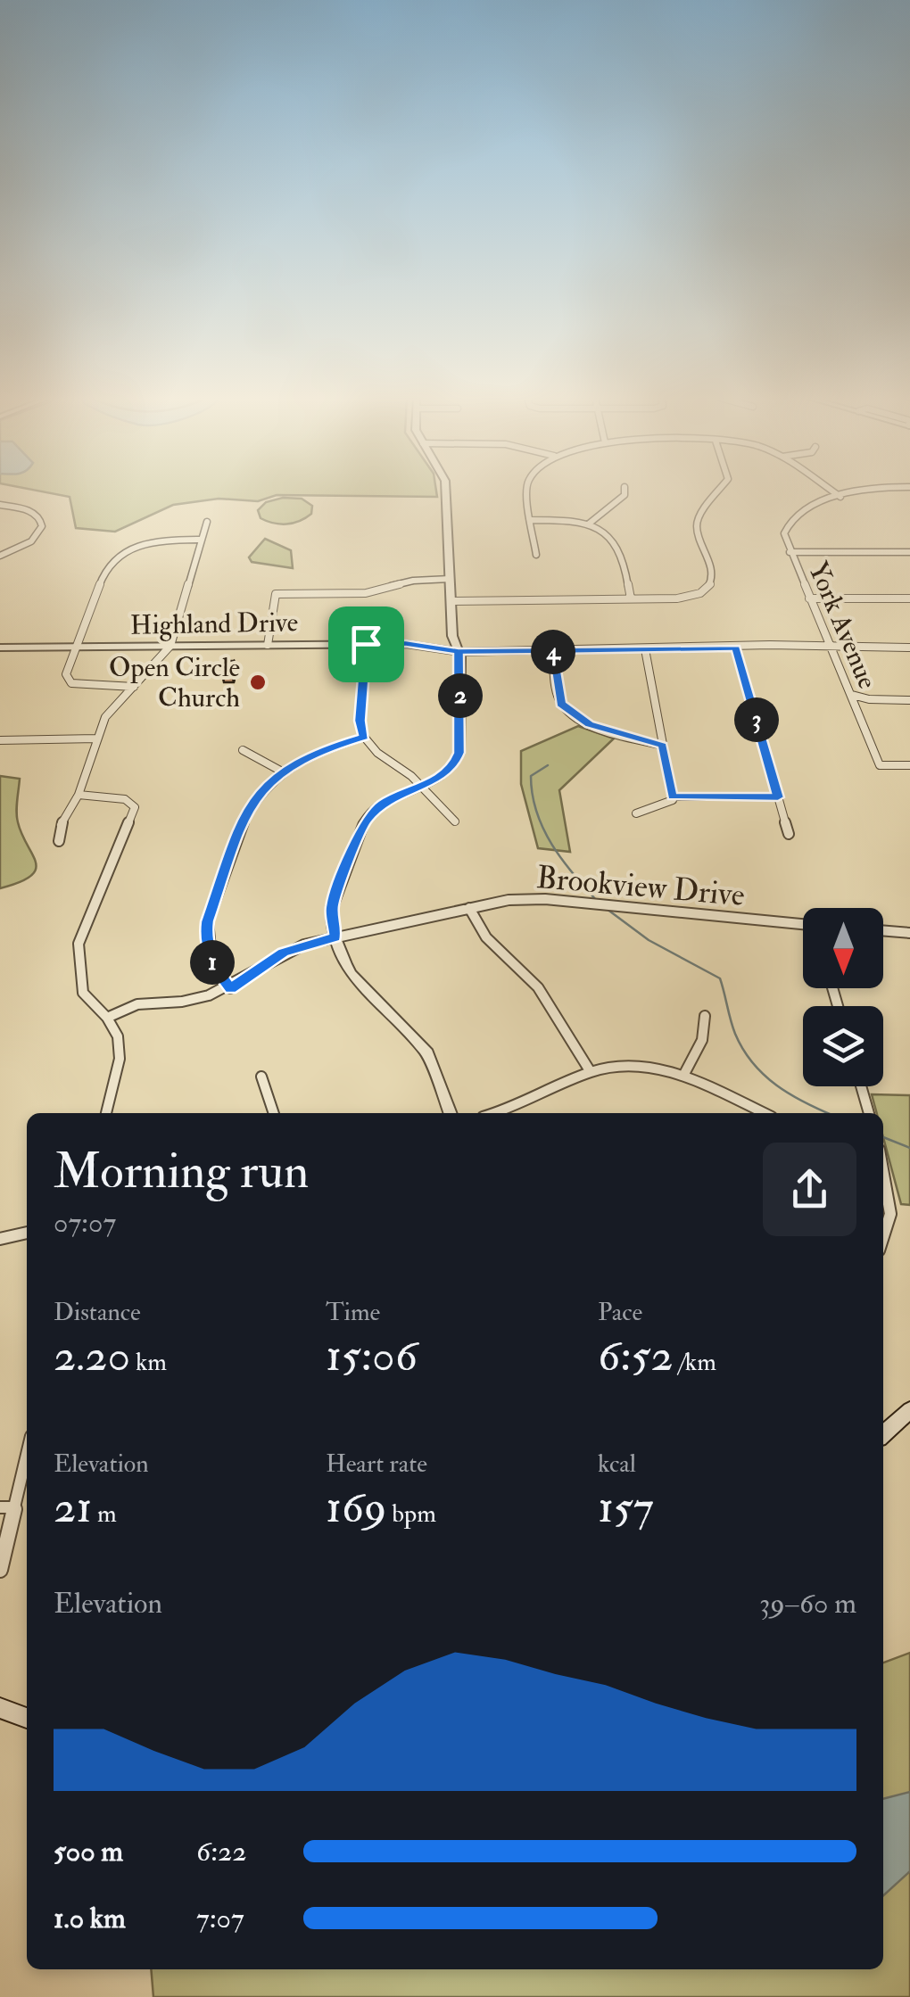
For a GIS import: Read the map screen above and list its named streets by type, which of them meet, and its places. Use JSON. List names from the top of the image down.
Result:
{
  "streets": {
    "street": ["Highland Drive", "York Avenue", "Brookview Drive"]
  },
  "crossings": [
    ["Highland Drive", "York Avenue"]
  ],
  "places": ["Open Circle Church"],
  "north": "bottom",
  "page": {
    "pins": [
      "4",
      "2",
      "3",
      "1"
    ],
    "heading": ["Morning run", "07:07"],
    "stats": [
      ["Distance", "2.20 km"],
      ["Time", "15:06"],
      ["Pace", "6:52 /km"],
      ["Elevation", "21 m"],
      ["Heart rate", "169 bpm"],
      ["kcal", "157"]
    ],
    "chart": ["Elevation", "39–60 m"],
    "list": [
      {
        "name": "500 m",
        "note": "6:22"
      },
      {
        "name": "1.0 km",
        "note": "7:07"
      }
    ]
  }
}
